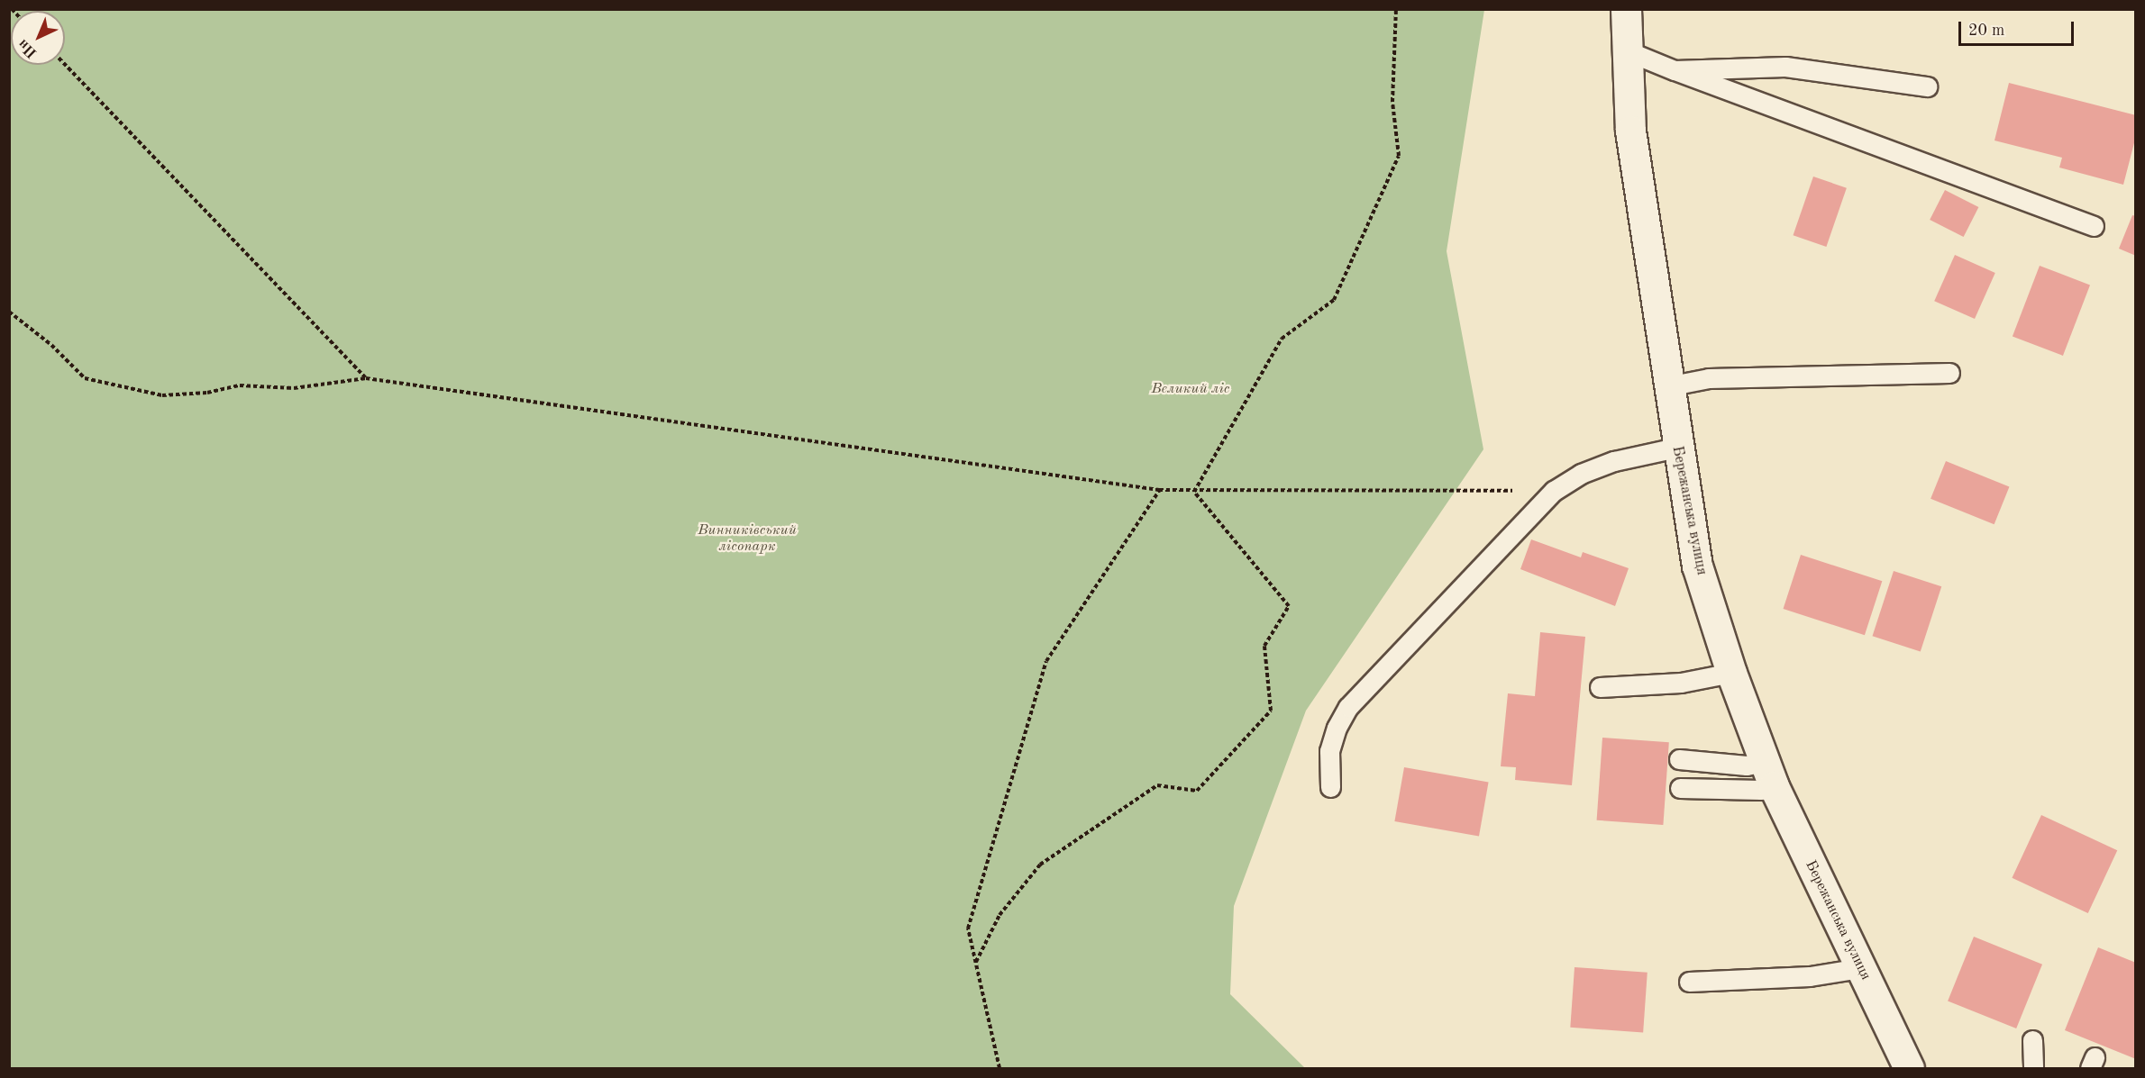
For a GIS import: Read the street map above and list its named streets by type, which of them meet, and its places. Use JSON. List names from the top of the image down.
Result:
{
  "streets": {
    "street": ["Бережанська вулиця"]
  },
  "parks": ["Великий ліс", "Винниківський лісопарк"],
  "scale_bar": "20 m",
  "north": "bottom left"
}
